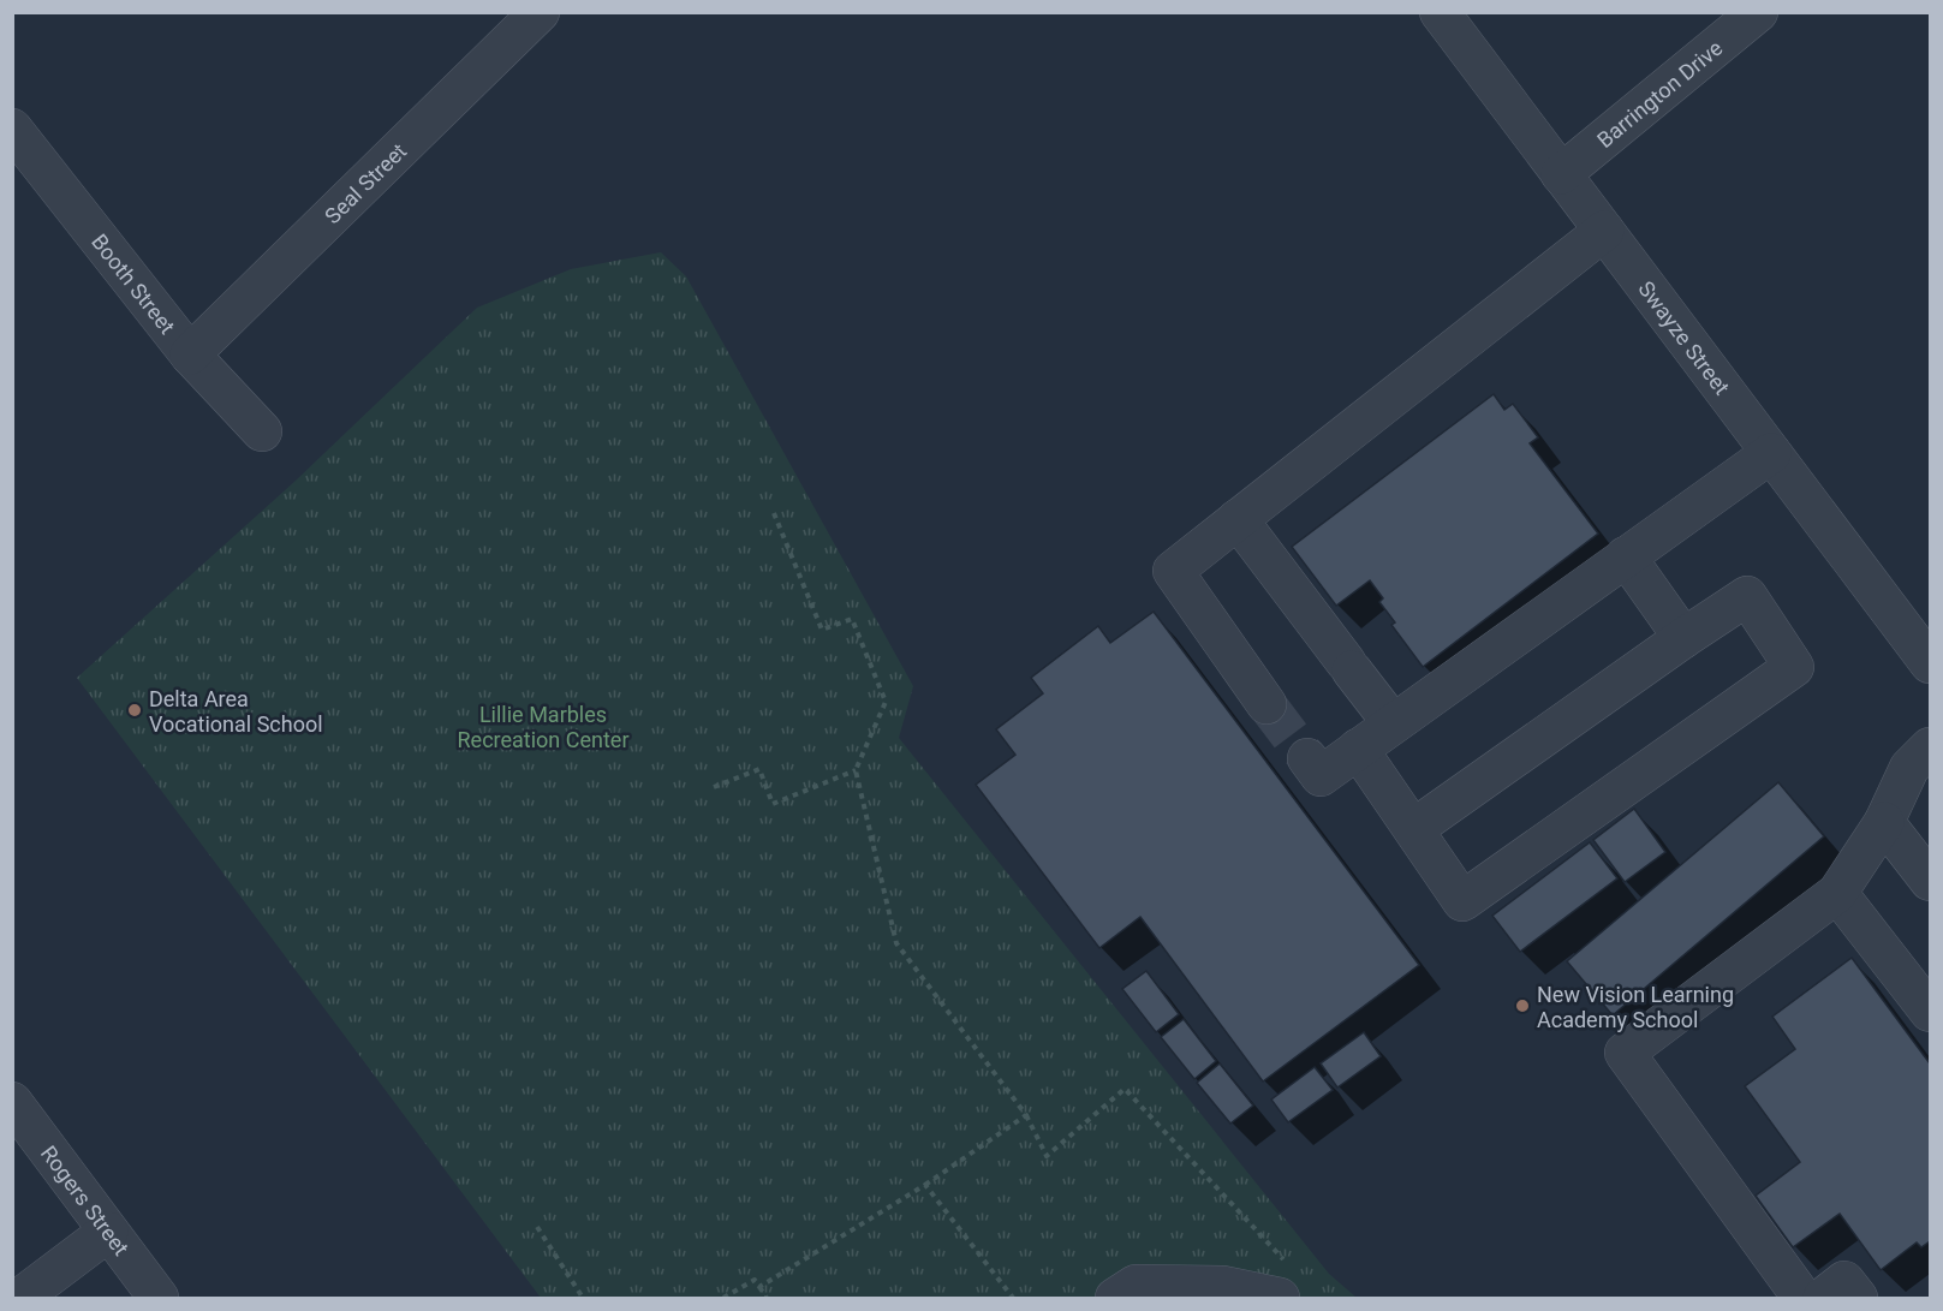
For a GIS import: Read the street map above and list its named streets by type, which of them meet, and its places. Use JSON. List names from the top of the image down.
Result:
{
  "streets": {
    "street": [
      "Barrington Drive",
      "Seal Street",
      "Booth Street",
      "Swayze Street",
      "Rogers Street"
    ]
  },
  "crossings": [
    ["Barrington Drive", "Swayze Street"],
    ["Seal Street", "Booth Street"]
  ],
  "parks": ["Lillie Marbles Recreation Center"],
  "places": ["Delta Area Vocational School", "New Vision Learning Academy School"]
}
